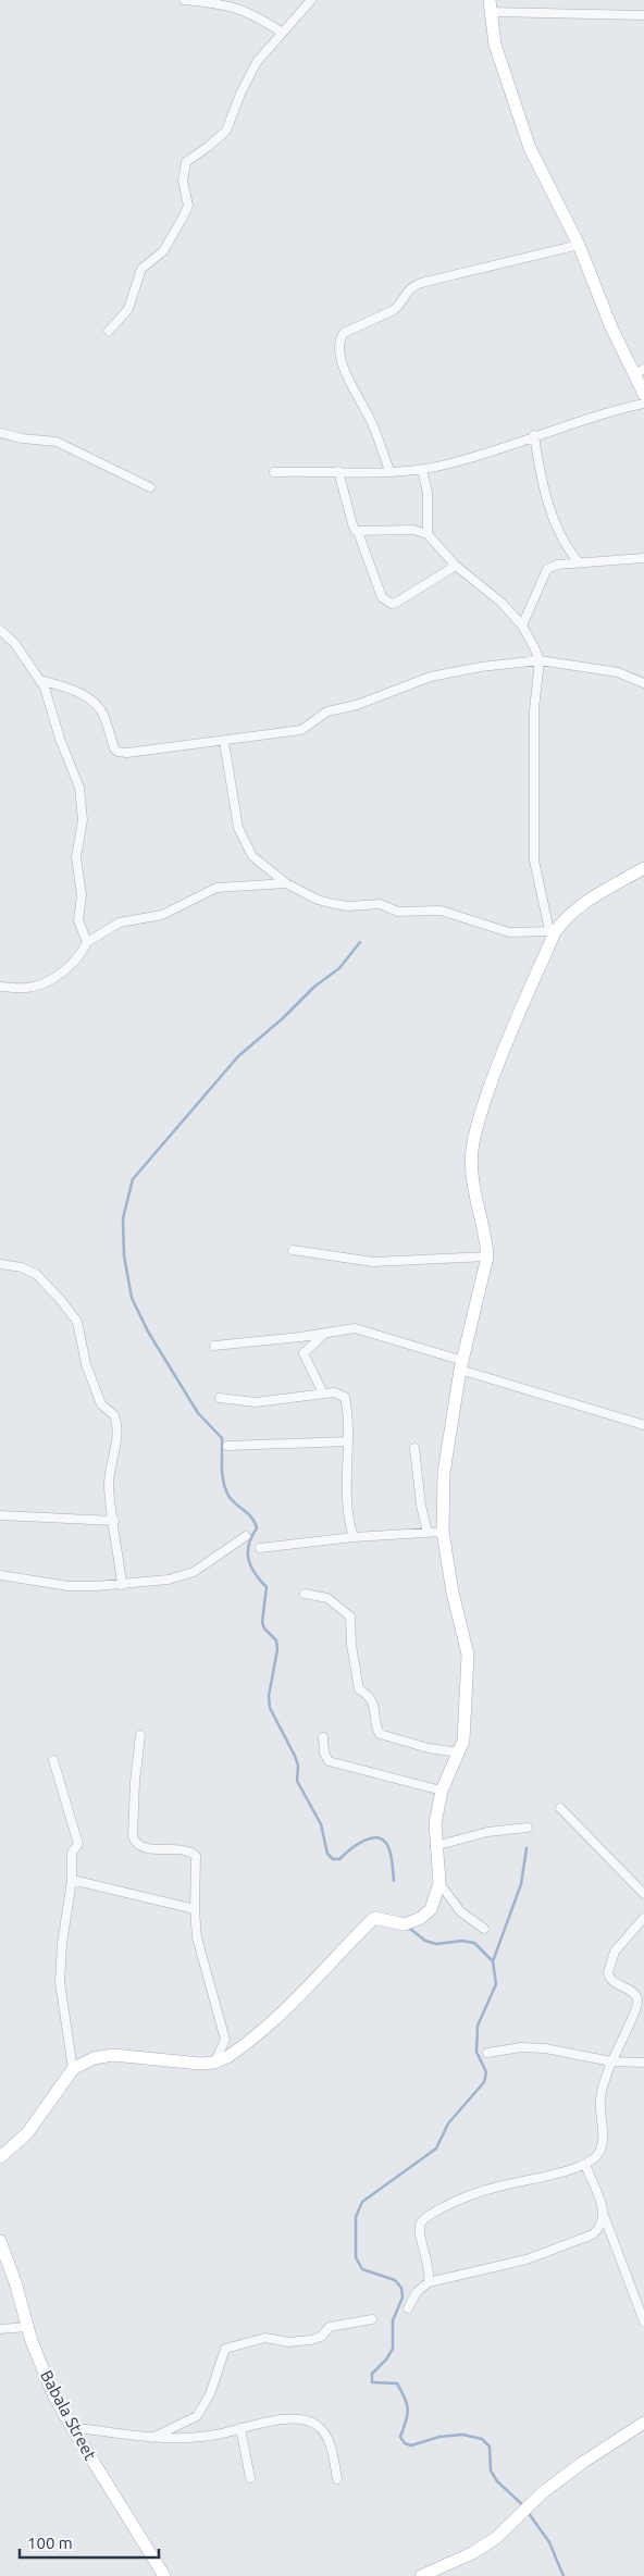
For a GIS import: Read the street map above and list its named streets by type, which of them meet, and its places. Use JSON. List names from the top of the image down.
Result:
{
  "streets": {
    "street": ["Babala Street"]
  },
  "scale_bar": "100 m"
}
